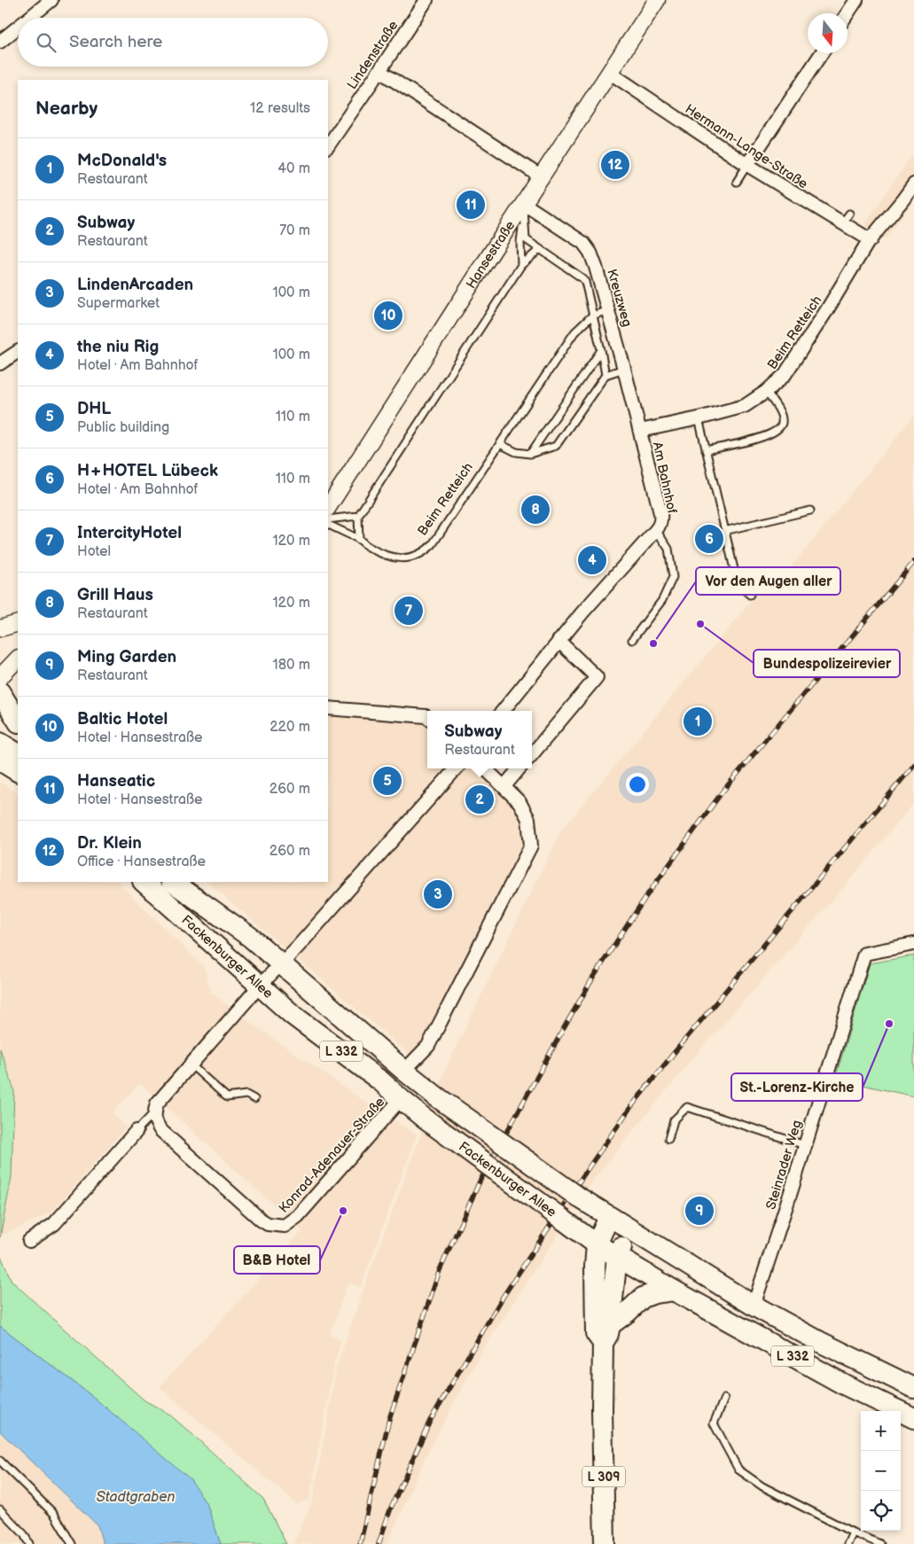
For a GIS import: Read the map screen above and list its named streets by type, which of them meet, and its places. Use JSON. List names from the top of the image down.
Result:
{
  "streets": {
    "main road": ["Fackenburger Allee", "L 332", "L 309"],
    "street": [
      "Lindenstraße",
      "Hermann-Lange-Straße",
      "Hansestraße",
      "Kreuzweg",
      "Beim Retteich",
      "Am Bahnhof",
      "Konrad-Adenauer-Straße",
      "Steinrader Weg"
    ]
  },
  "crossings": [
    ["Hermann-Lange-Straße", "Hansestraße"],
    ["Hermann-Lange-Straße", "Beim Retteich"],
    ["Hansestraße", "Kreuzweg"],
    ["Kreuzweg", "Beim Retteich"],
    ["Kreuzweg", "Am Bahnhof"],
    ["Beim Retteich", "Am Bahnhof"],
    ["Fackenburger Allee", "Konrad-Adenauer-Straße"],
    ["Fackenburger Allee", "Steinrader Weg"],
    ["Fackenburger Allee", "L 309"]
  ],
  "water": ["Stadtgraben"],
  "places": [
    "Bundespolizeirevier",
    "Vor den Augen aller",
    "St.-Lorenz-Kirche",
    "B&B Hotel"
  ],
  "north": "bottom",
  "page": {
    "search": "Search here",
    "heading": ["Nearby", "12 results"],
    "list": [
      {
        "mark": "1",
        "name": "McDonald's",
        "note": "Restaurant",
        "value": "40 m"
      },
      {
        "mark": "2",
        "name": "Subway",
        "note": "Restaurant",
        "value": "70 m"
      },
      {
        "mark": "3",
        "name": "LindenArcaden",
        "note": "Supermarket",
        "value": "100 m"
      },
      {
        "mark": "4",
        "name": "the niu Rig",
        "note": "Hotel · Am Bahnhof",
        "value": "100 m"
      },
      {
        "mark": "5",
        "name": "DHL",
        "note": "Public building",
        "value": "110 m"
      },
      {
        "mark": "6",
        "name": "H+HOTEL Lübeck",
        "note": "Hotel · Am Bahnhof",
        "value": "110 m"
      },
      {
        "mark": "7",
        "name": "IntercityHotel",
        "note": "Hotel",
        "value": "120 m"
      },
      {
        "mark": "8",
        "name": "Grill Haus",
        "note": "Restaurant",
        "value": "120 m"
      },
      {
        "mark": "9",
        "name": "Ming Garden",
        "note": "Restaurant",
        "value": "180 m"
      },
      {
        "mark": "10",
        "name": "Baltic Hotel",
        "note": "Hotel · Hansestraße",
        "value": "220 m"
      },
      {
        "mark": "11",
        "name": "Hanseatic",
        "note": "Hotel · Hansestraße",
        "value": "260 m"
      },
      {
        "mark": "12",
        "name": "Dr. Klein",
        "note": "Office · Hansestraße",
        "value": "260 m"
      }
    ],
    "pins": [
      "12",
      "11",
      "10",
      "8",
      "6",
      "4",
      "7",
      "1",
      "5",
      "2",
      "3",
      "9"
    ],
    "popup": ["Subway", "Restaurant"],
    "map_buttons": ["+", "−"]
  }
}
